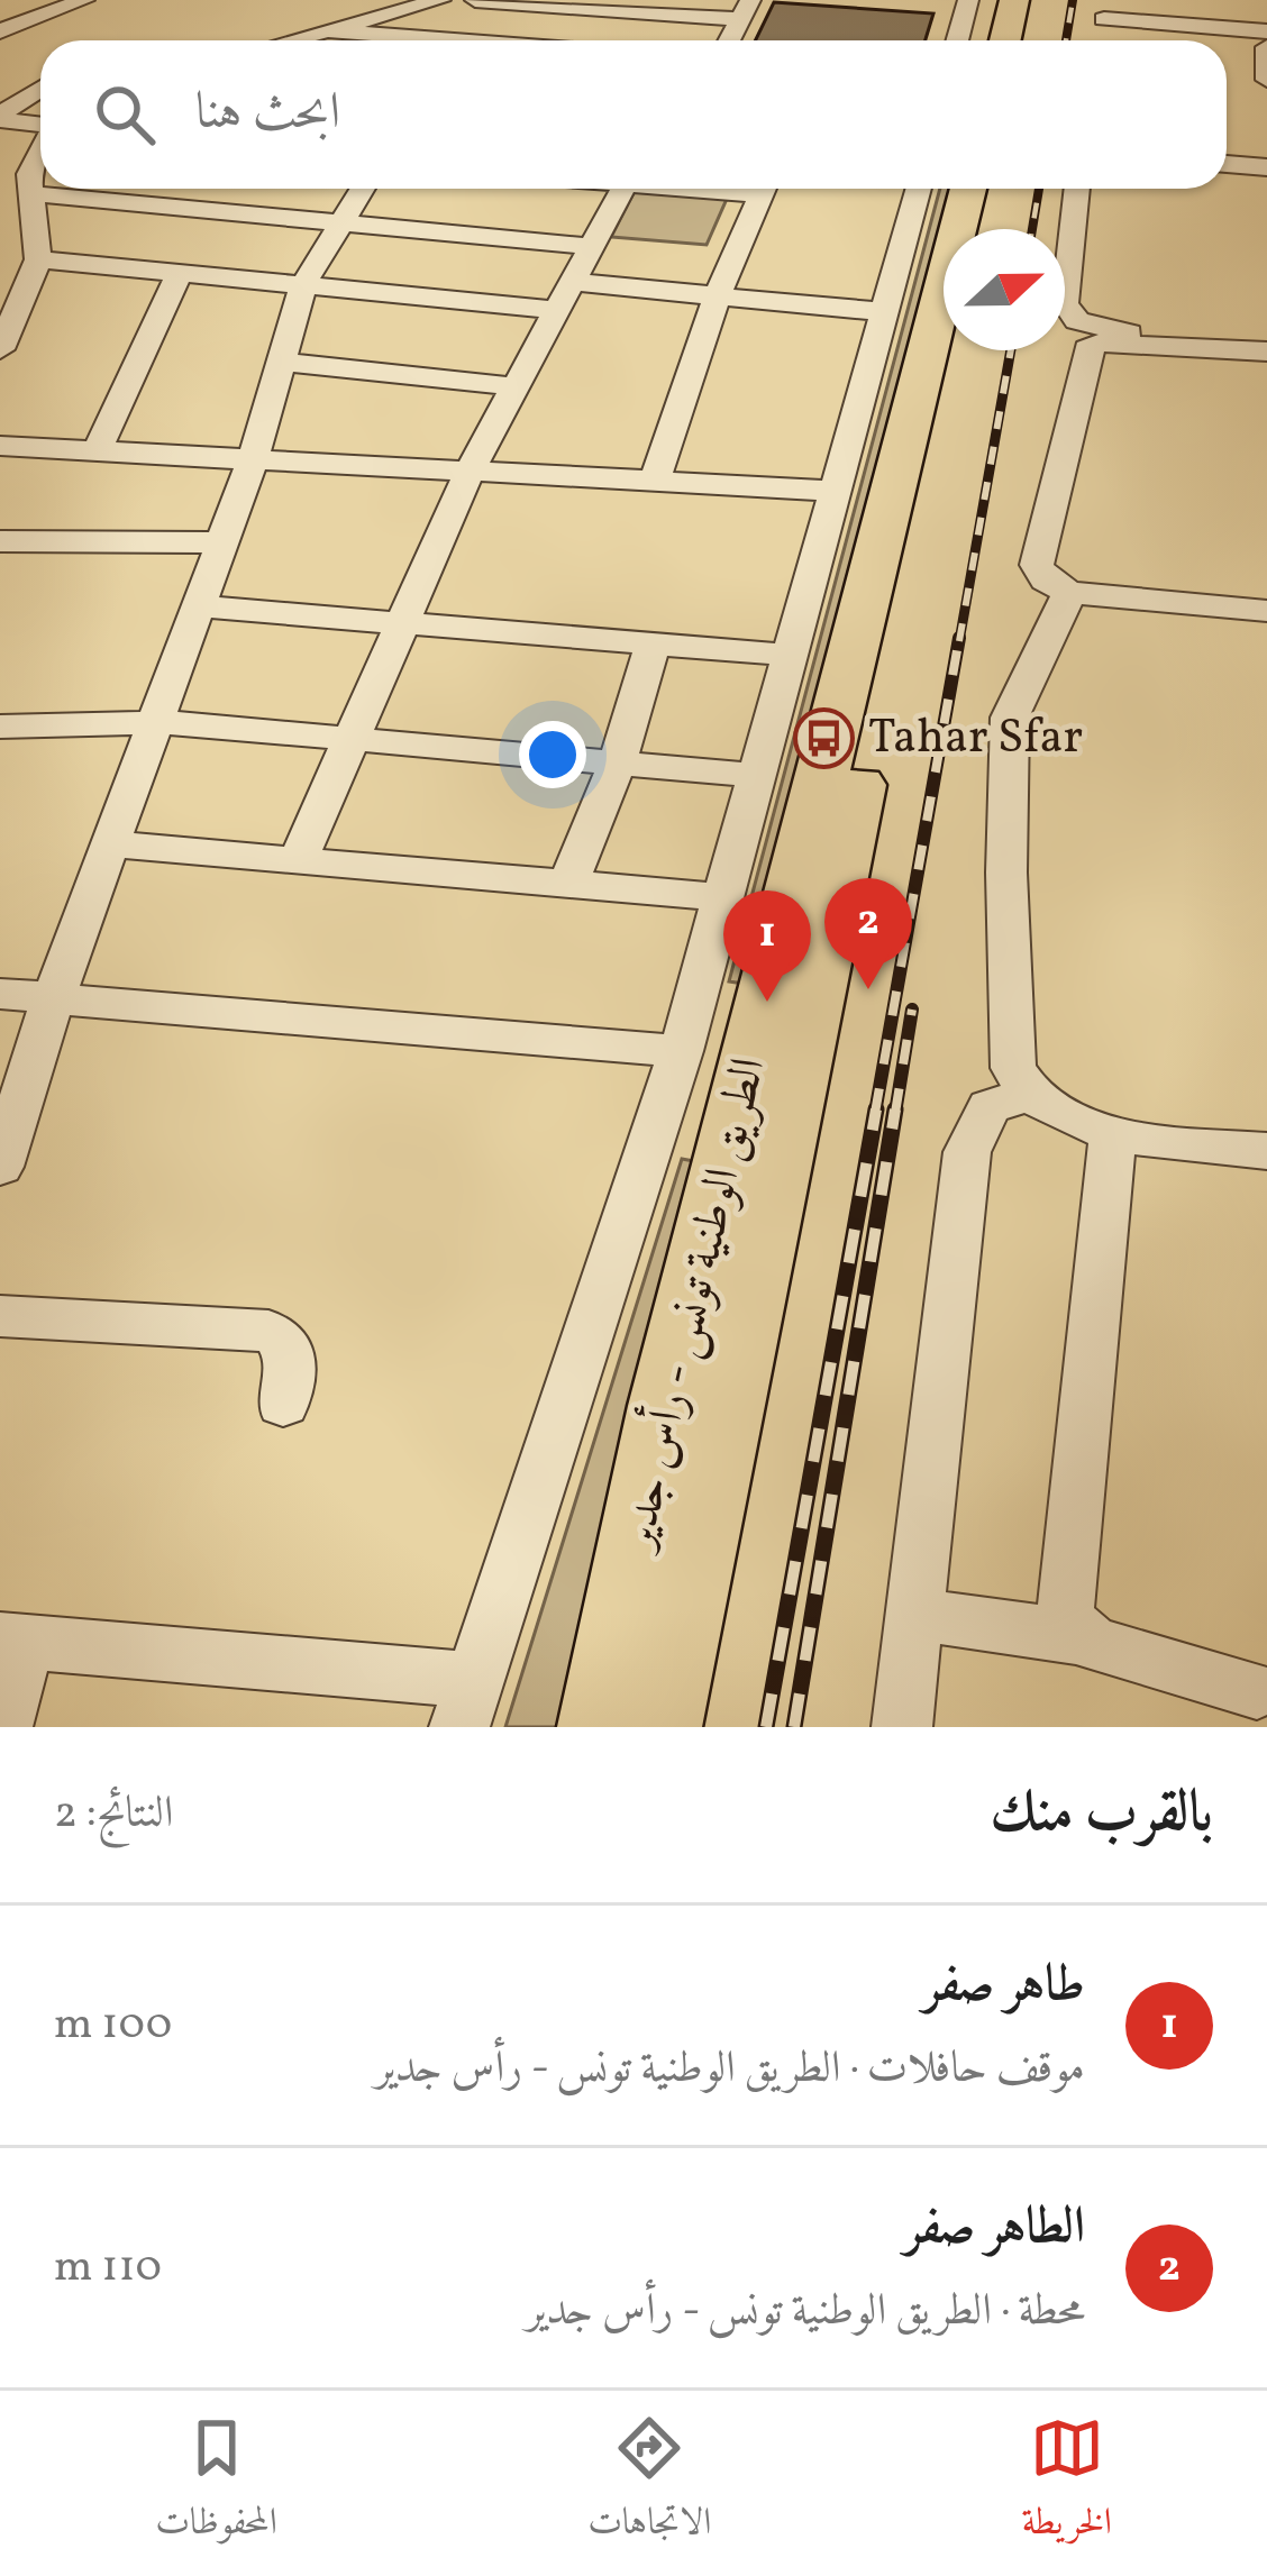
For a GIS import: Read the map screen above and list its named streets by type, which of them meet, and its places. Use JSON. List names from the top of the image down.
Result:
{
  "streets": {
    "highway": ["الطريق الوطنية تونس - رأس جدير"]
  },
  "places": {
    "bus stop": ["Tahar Sfar"]
  },
  "north": "right",
  "page": {
    "search": "ابحث هنا",
    "pins": ["2", "1"],
    "heading": ["بالقرب منك", "النتائج: 2"],
    "list": [
      {
        "mark": "1",
        "name": "طاهر صفر",
        "note": "موقف حافلات · الطريق الوطنية تونس - رأس جدير",
        "value": "100 m"
      },
      {
        "mark": "2",
        "name": "الطاهر صفر",
        "note": "محطة · الطريق الوطنية تونس - رأس جدير",
        "value": "110 m"
      }
    ],
    "nav": ["الخريطة", "الاتجاهات", "المحفوظات"]
  }
}
